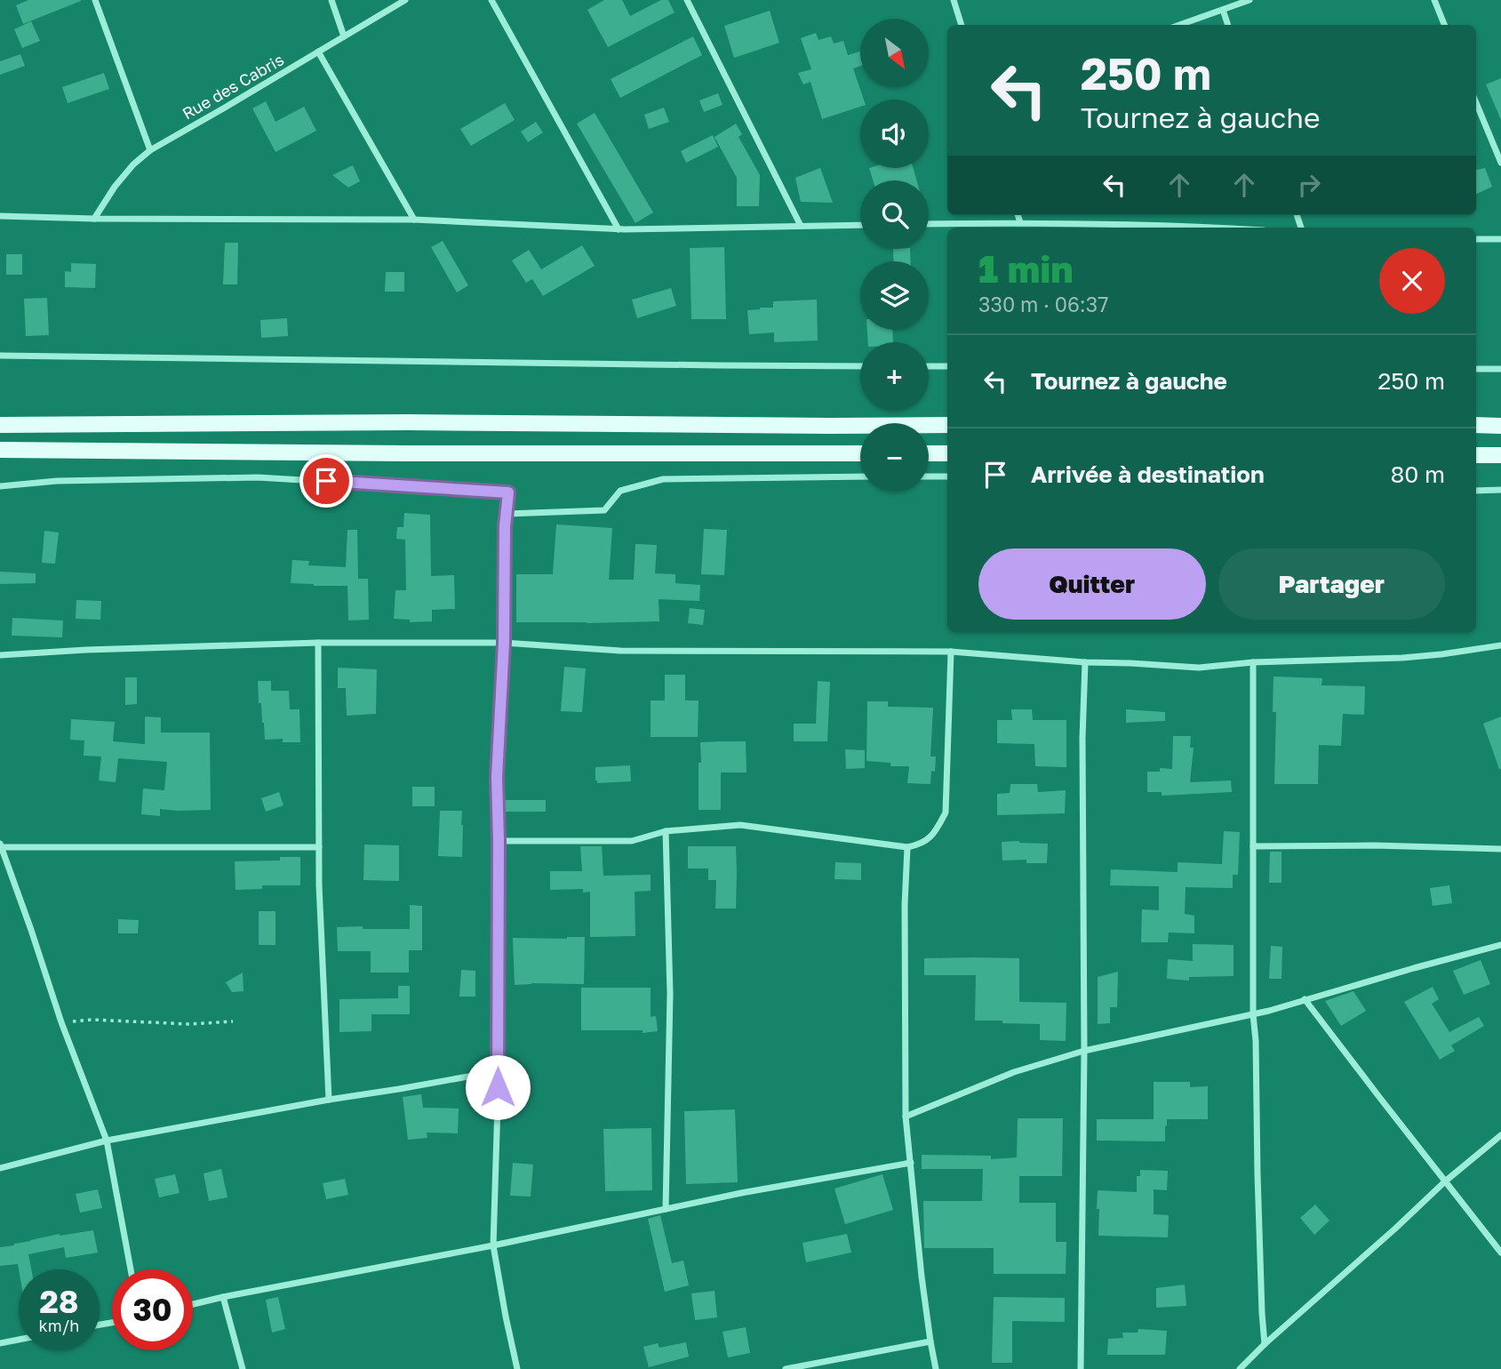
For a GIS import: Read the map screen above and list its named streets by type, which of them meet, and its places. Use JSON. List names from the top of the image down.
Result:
{
  "streets": {
    "street": ["Rue des Cabris"]
  },
  "north": "bottom right",
  "page": {
    "map_buttons": ["+", "−"],
    "turn": ["250 m", "Tournez à gauche"],
    "heading": ["1 min", "330 m · 06:37"],
    "list": [
      {
        "name": "Tournez à gauche",
        "value": "250 m"
      },
      {
        "name": "Arrivée à destination",
        "value": "80 m"
      }
    ],
    "buttons": ["Quitter", "Partager"],
    "speed": "28 km/h",
    "limit": "30"
  }
}
